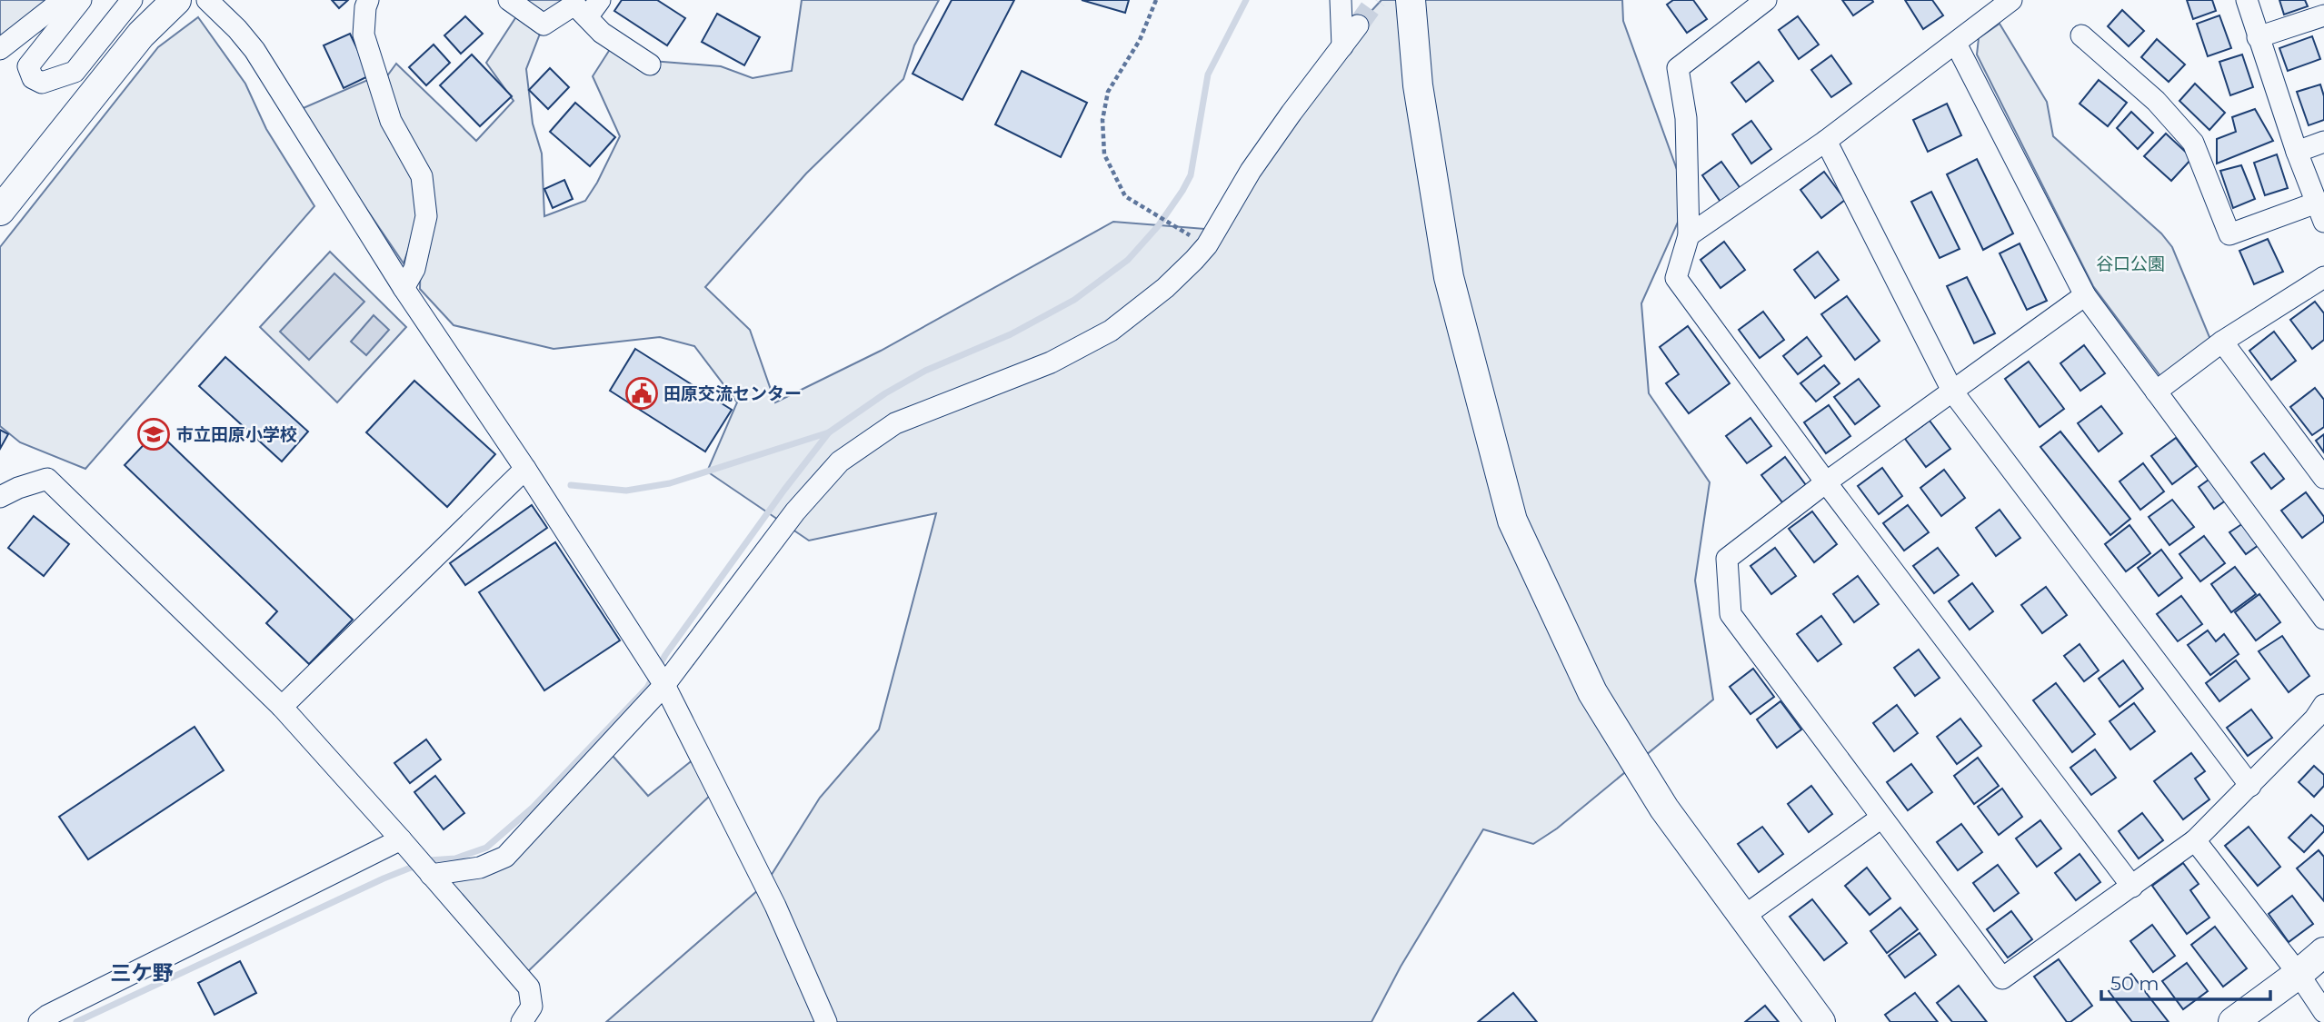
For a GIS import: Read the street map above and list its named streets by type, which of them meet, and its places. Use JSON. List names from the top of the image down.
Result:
{
  "districts": ["三ケ野"],
  "parks": ["谷口公園"],
  "places": {
    "public building": ["田原交流センター"],
    "school or university": ["市立田原小学校"]
  },
  "scale_bar": "50 m"
}
